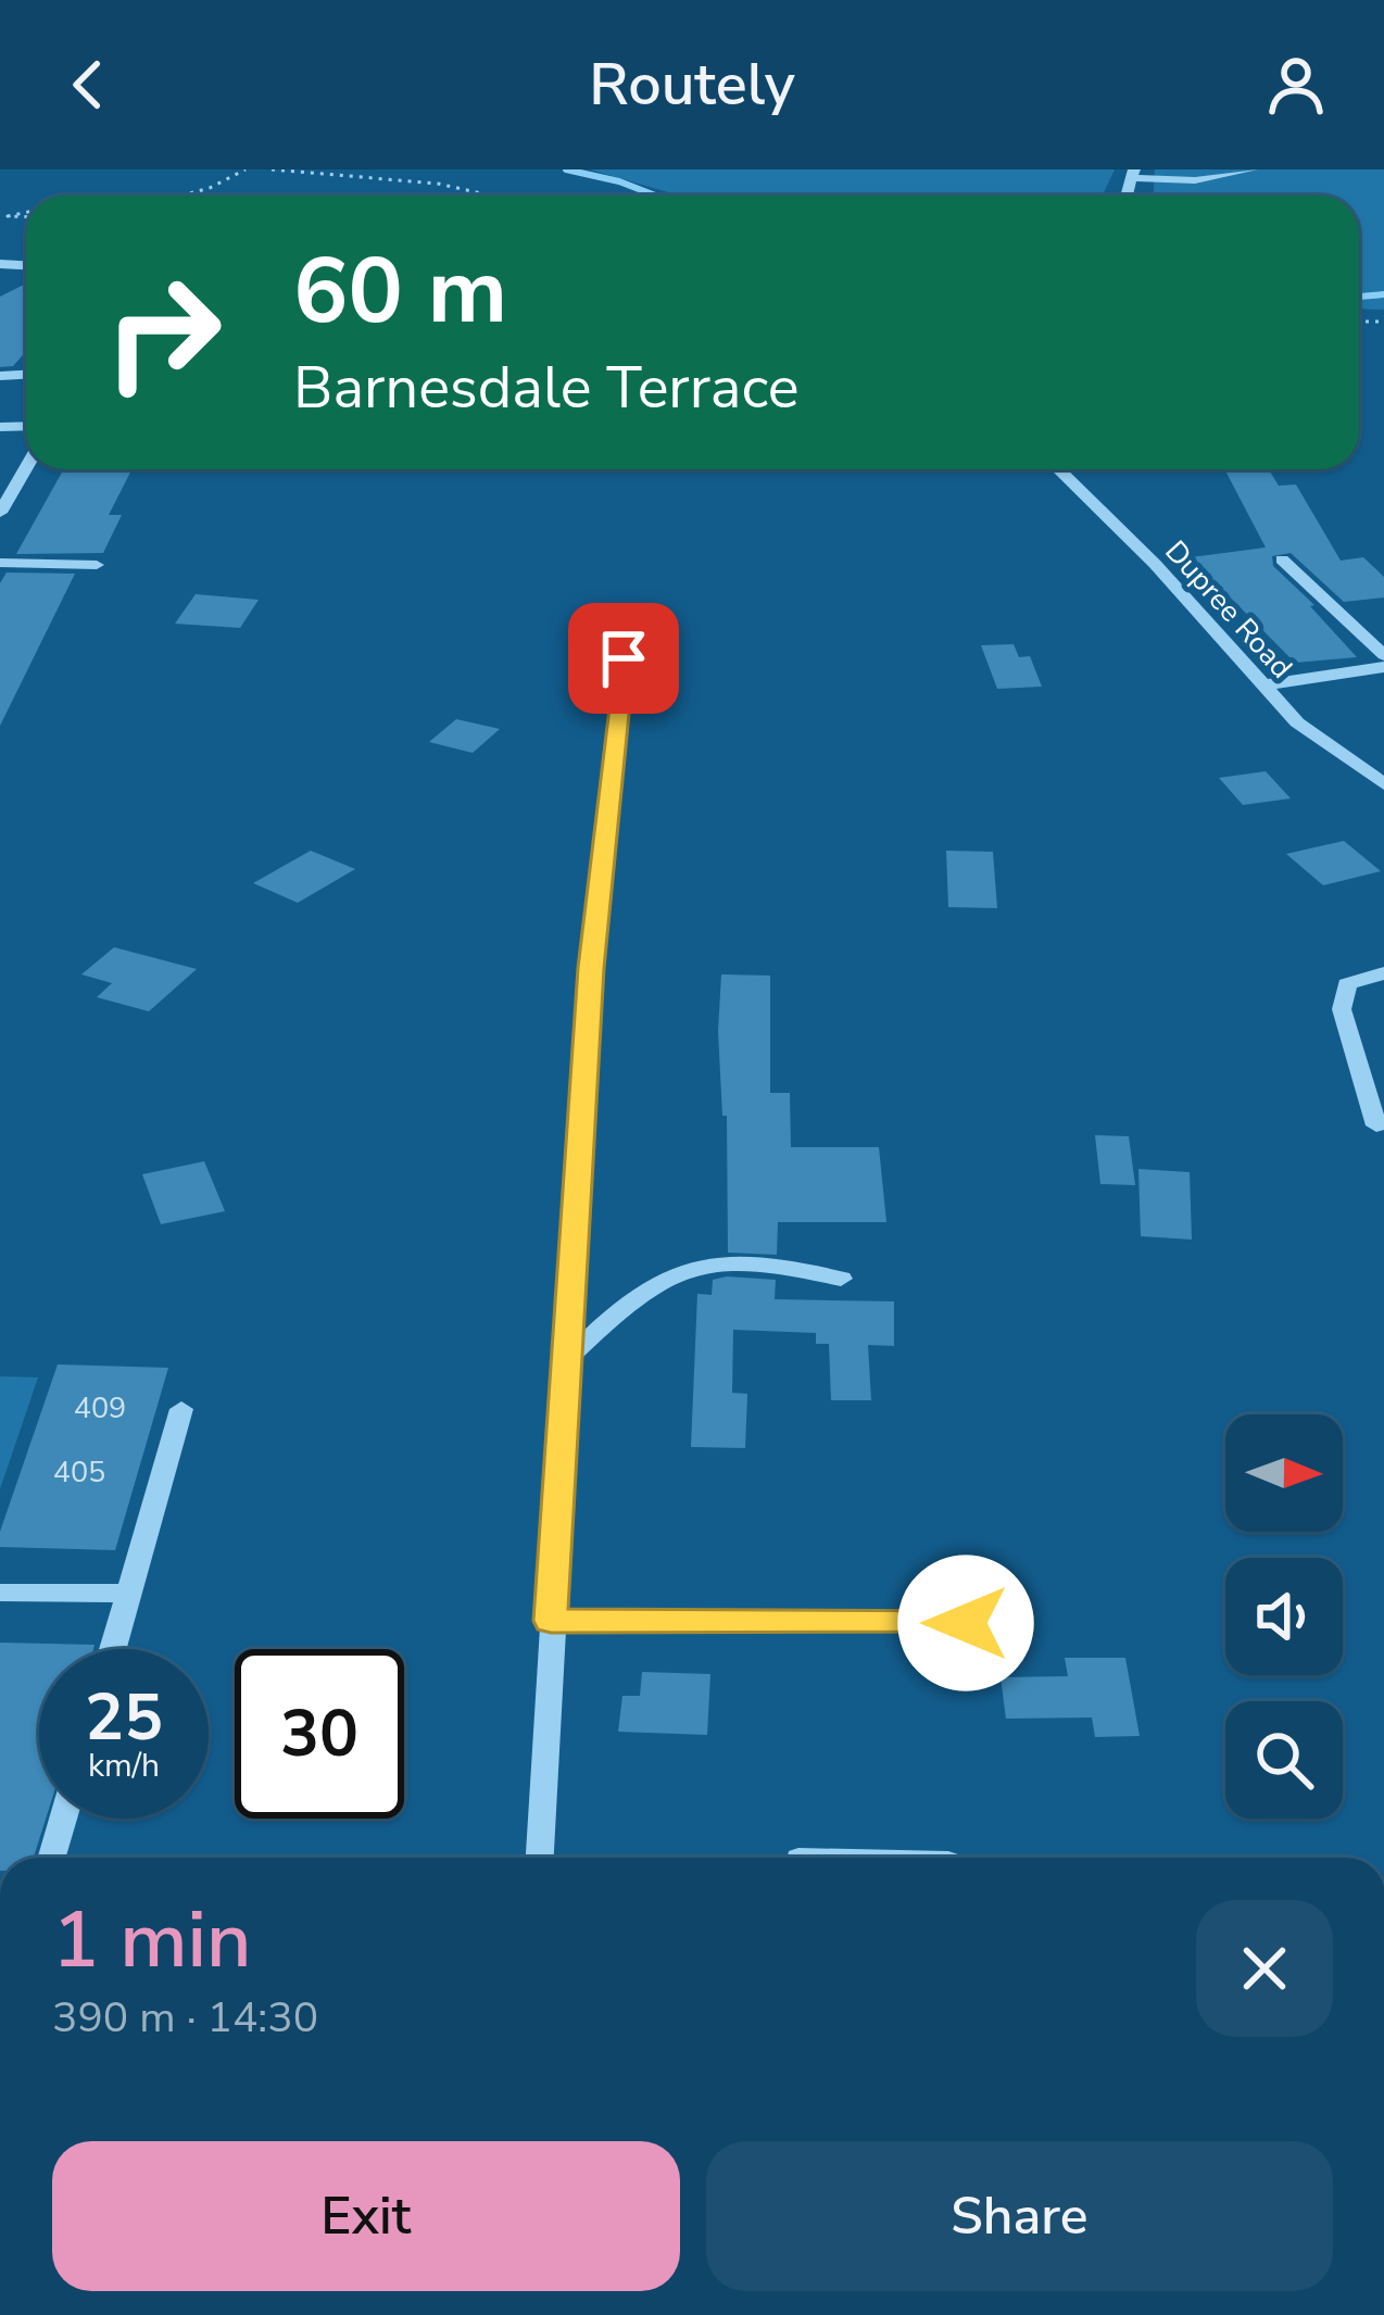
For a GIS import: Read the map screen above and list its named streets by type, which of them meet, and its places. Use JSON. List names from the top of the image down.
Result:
{
  "streets": {
    "street": ["Dupree Road"]
  },
  "house_numbers": ["409", "405"],
  "north": "right",
  "page": {
    "header": "Routely",
    "turn": ["60 m", "Barnesdale Terrace"],
    "speed": "25 km/h",
    "limit": "30",
    "heading": ["1 min", "390 m · 14:30"],
    "buttons": ["Exit", "Share"]
  }
}
